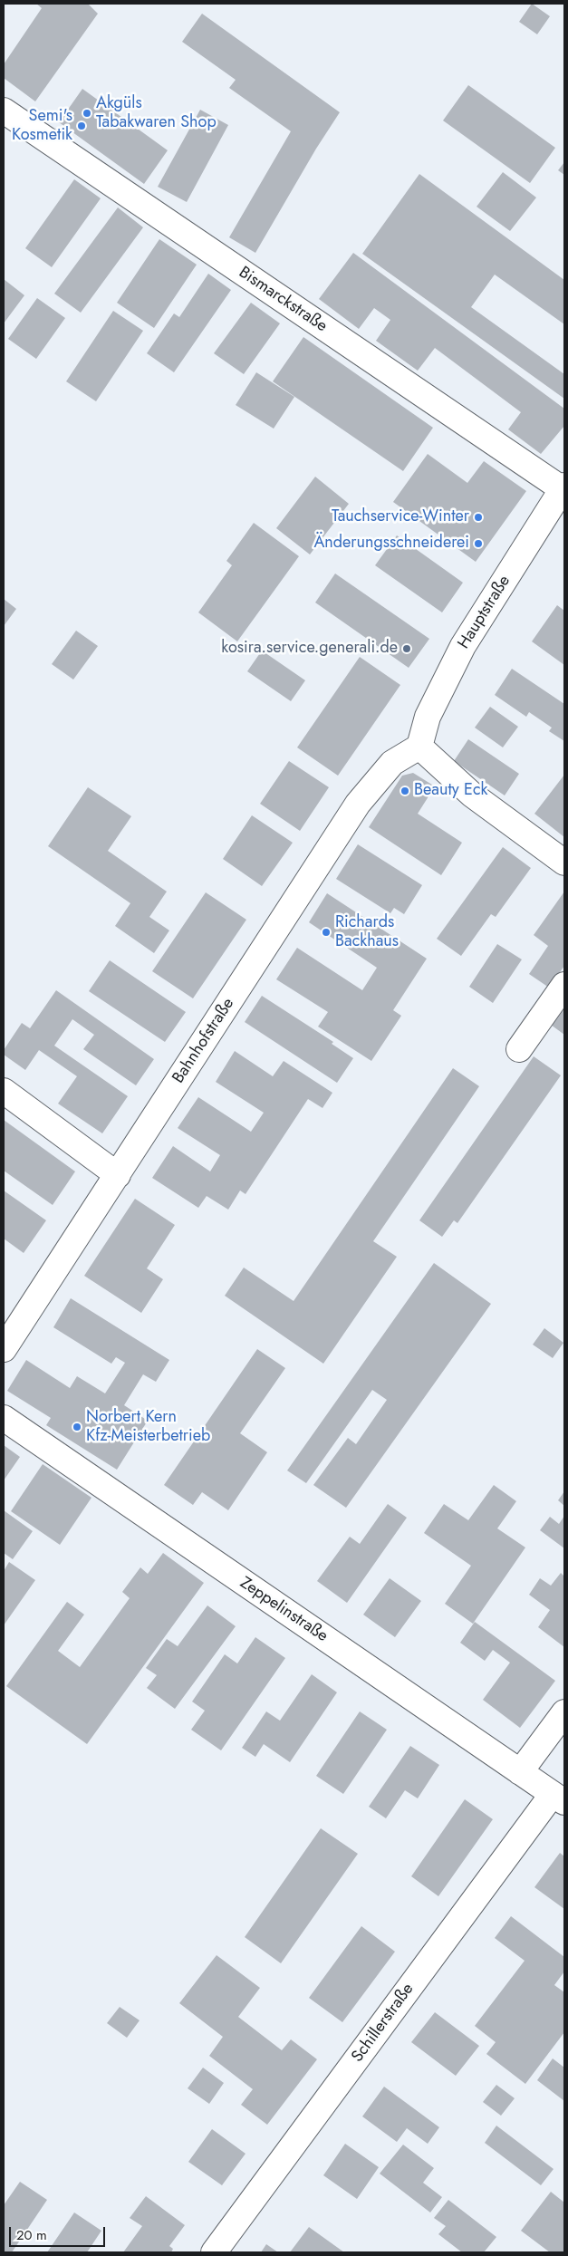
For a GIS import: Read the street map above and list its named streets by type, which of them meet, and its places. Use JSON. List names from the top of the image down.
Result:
{
  "streets": {
    "street": [
      "Bismarckstraße",
      "Hauptstraße",
      "Bahnhofstraße",
      "Zeppelinstraße",
      "Schillerstraße"
    ]
  },
  "crossings": [
    ["Bismarckstraße", "Hauptstraße"],
    ["Hauptstraße", "Bahnhofstraße"],
    ["Zeppelinstraße", "Schillerstraße"]
  ],
  "places": [
    "Akgüls Tabakwaren Shop",
    "Semi's Kosmetik",
    "Tauchservice-Winter",
    "Änderungsschneiderei",
    "kosira.service.generali.de",
    "Beauty Eck",
    "Richards Backhaus",
    "Norbert Kern Kfz-Meisterbetrieb"
  ],
  "scale_bar": "20 m"
}
